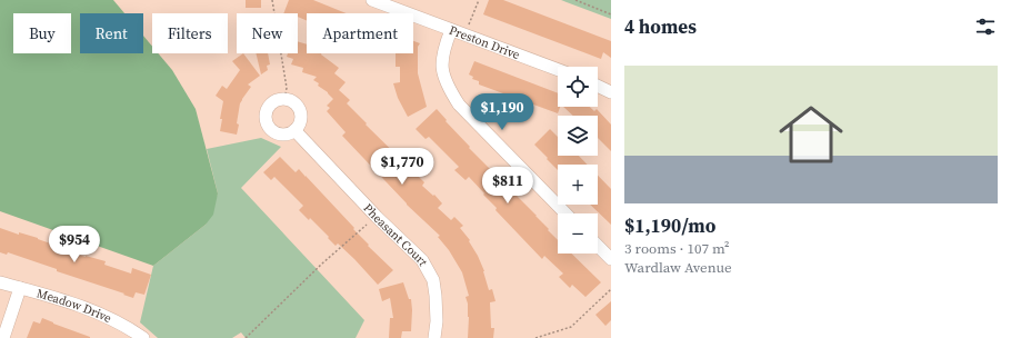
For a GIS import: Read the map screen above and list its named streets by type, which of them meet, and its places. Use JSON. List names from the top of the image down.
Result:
{
  "streets": {
    "street": ["Preston Drive", "Pheasant Court", "Meadow Drive"]
  },
  "page": {
    "heading": "4 homes",
    "chip": [
      "Buy",
      "Rent",
      "Filters",
      "New",
      "Apartment"
    ],
    "list": [
      {
        "name": "$1,190/mo",
        "note": "3 rooms · 107 m² · Wardlaw Avenue"
      }
    ],
    "map_buttons": ["+", "−"],
    "price": [
      "$1,190",
      "$1,770",
      "$811",
      "$954"
    ]
  }
}
